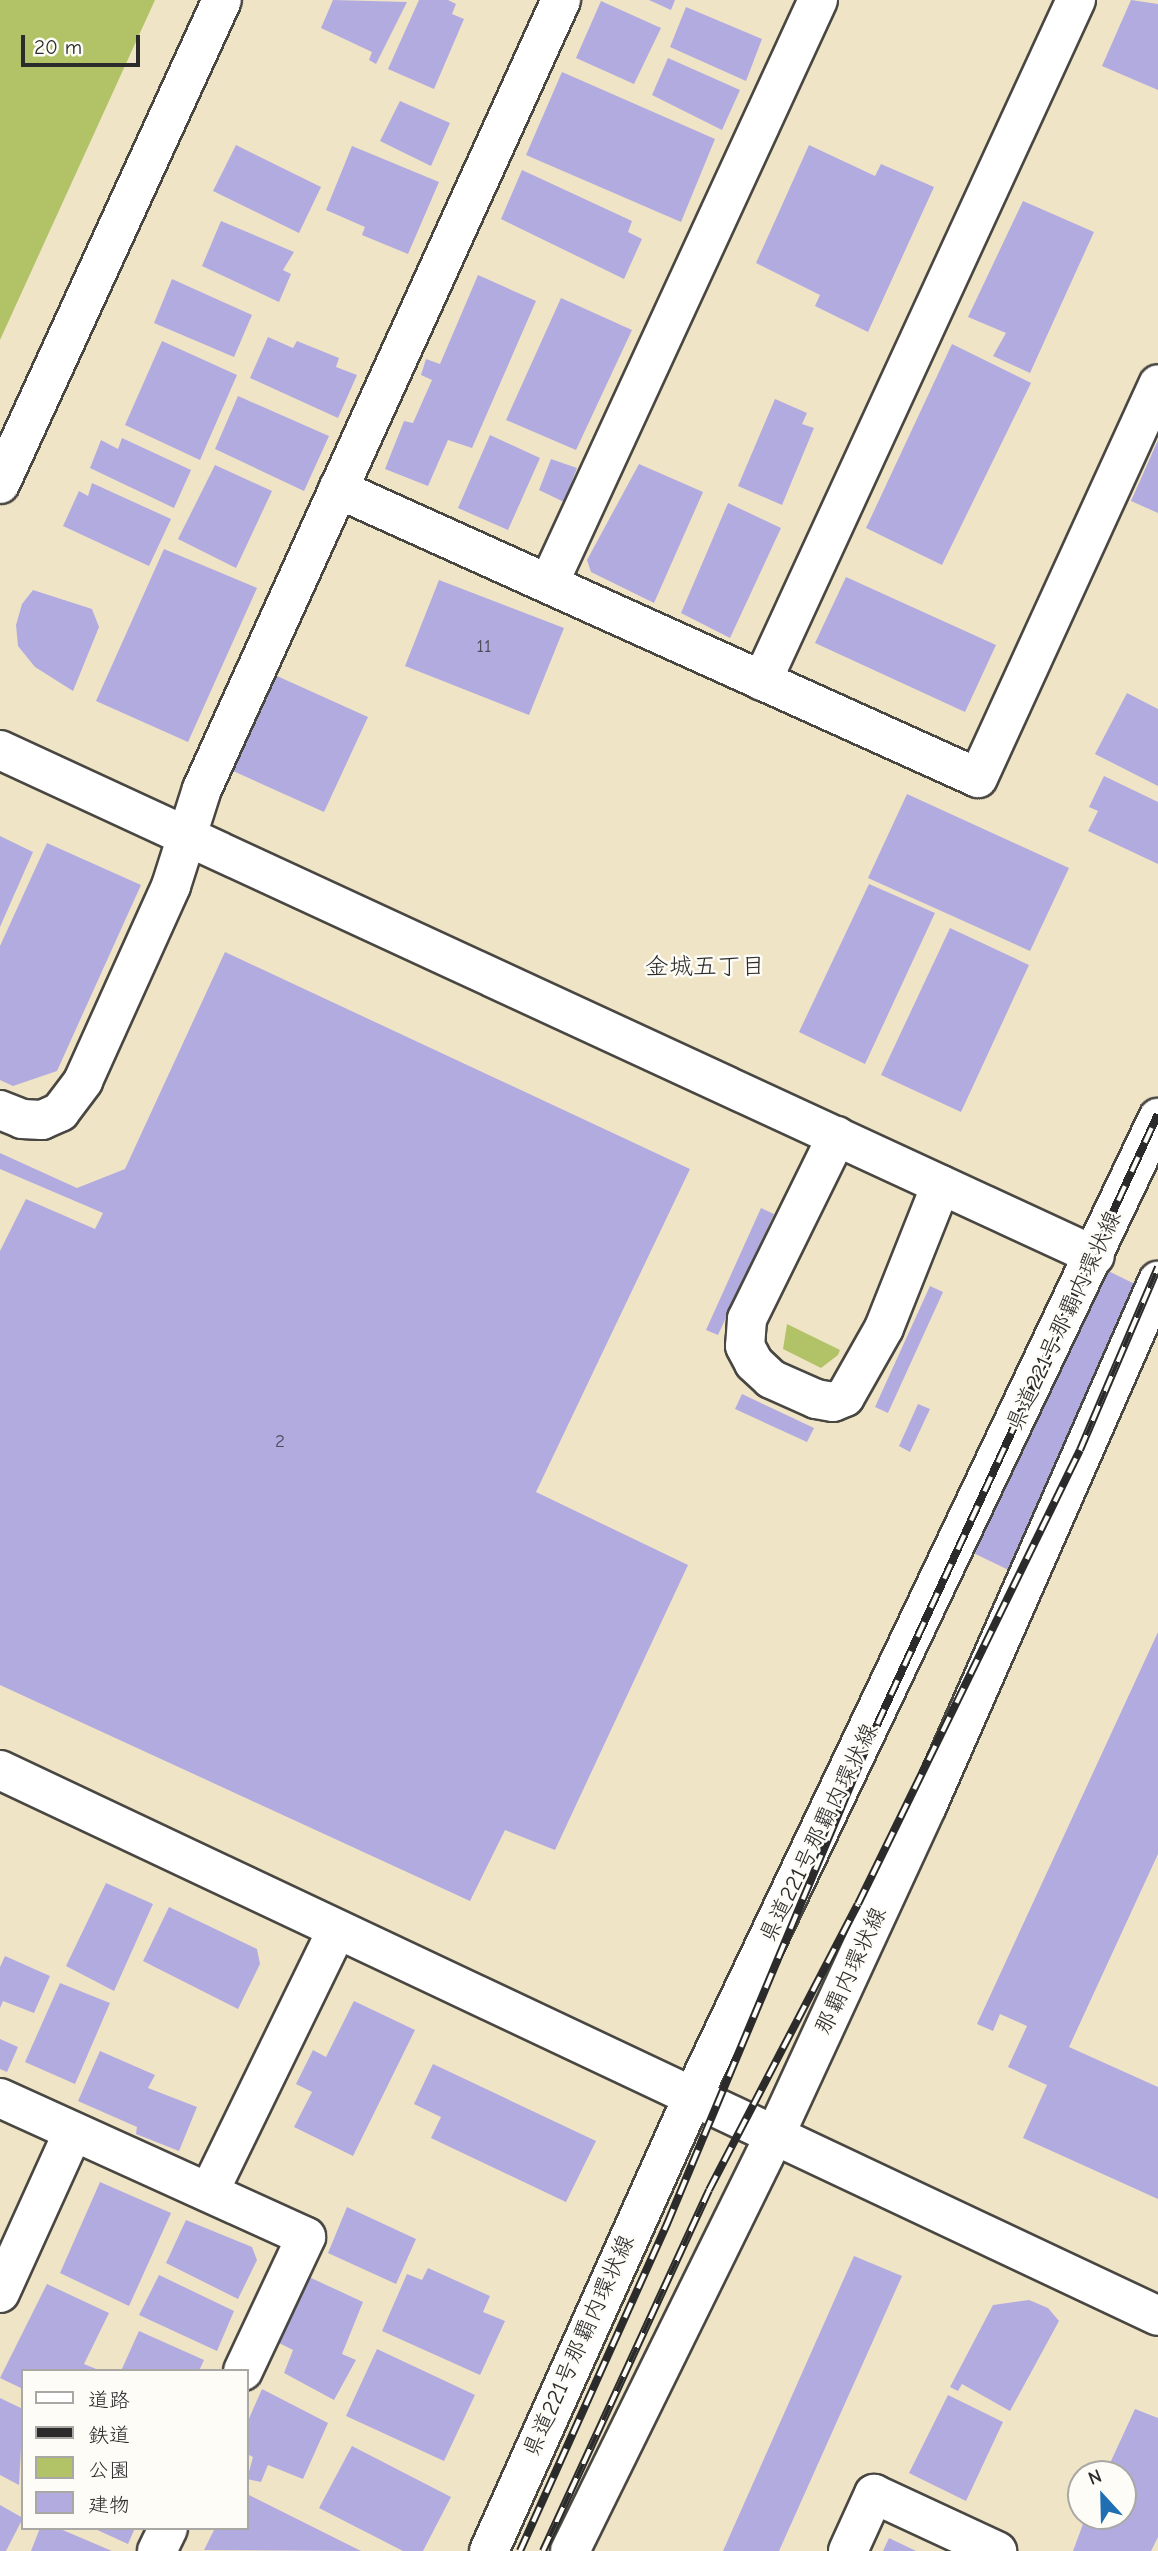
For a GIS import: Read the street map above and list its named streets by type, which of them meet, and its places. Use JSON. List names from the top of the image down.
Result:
{
  "streets": {
    "street": ["県道221号那覇内環状線", "那覇内環状線"]
  },
  "districts": ["金城五丁目"],
  "house_numbers": ["11", "2"],
  "legend": [
    "道路",
    "鉄道",
    "公園",
    "建物"
  ],
  "scale_bar": "20 m",
  "north": "top"
}
